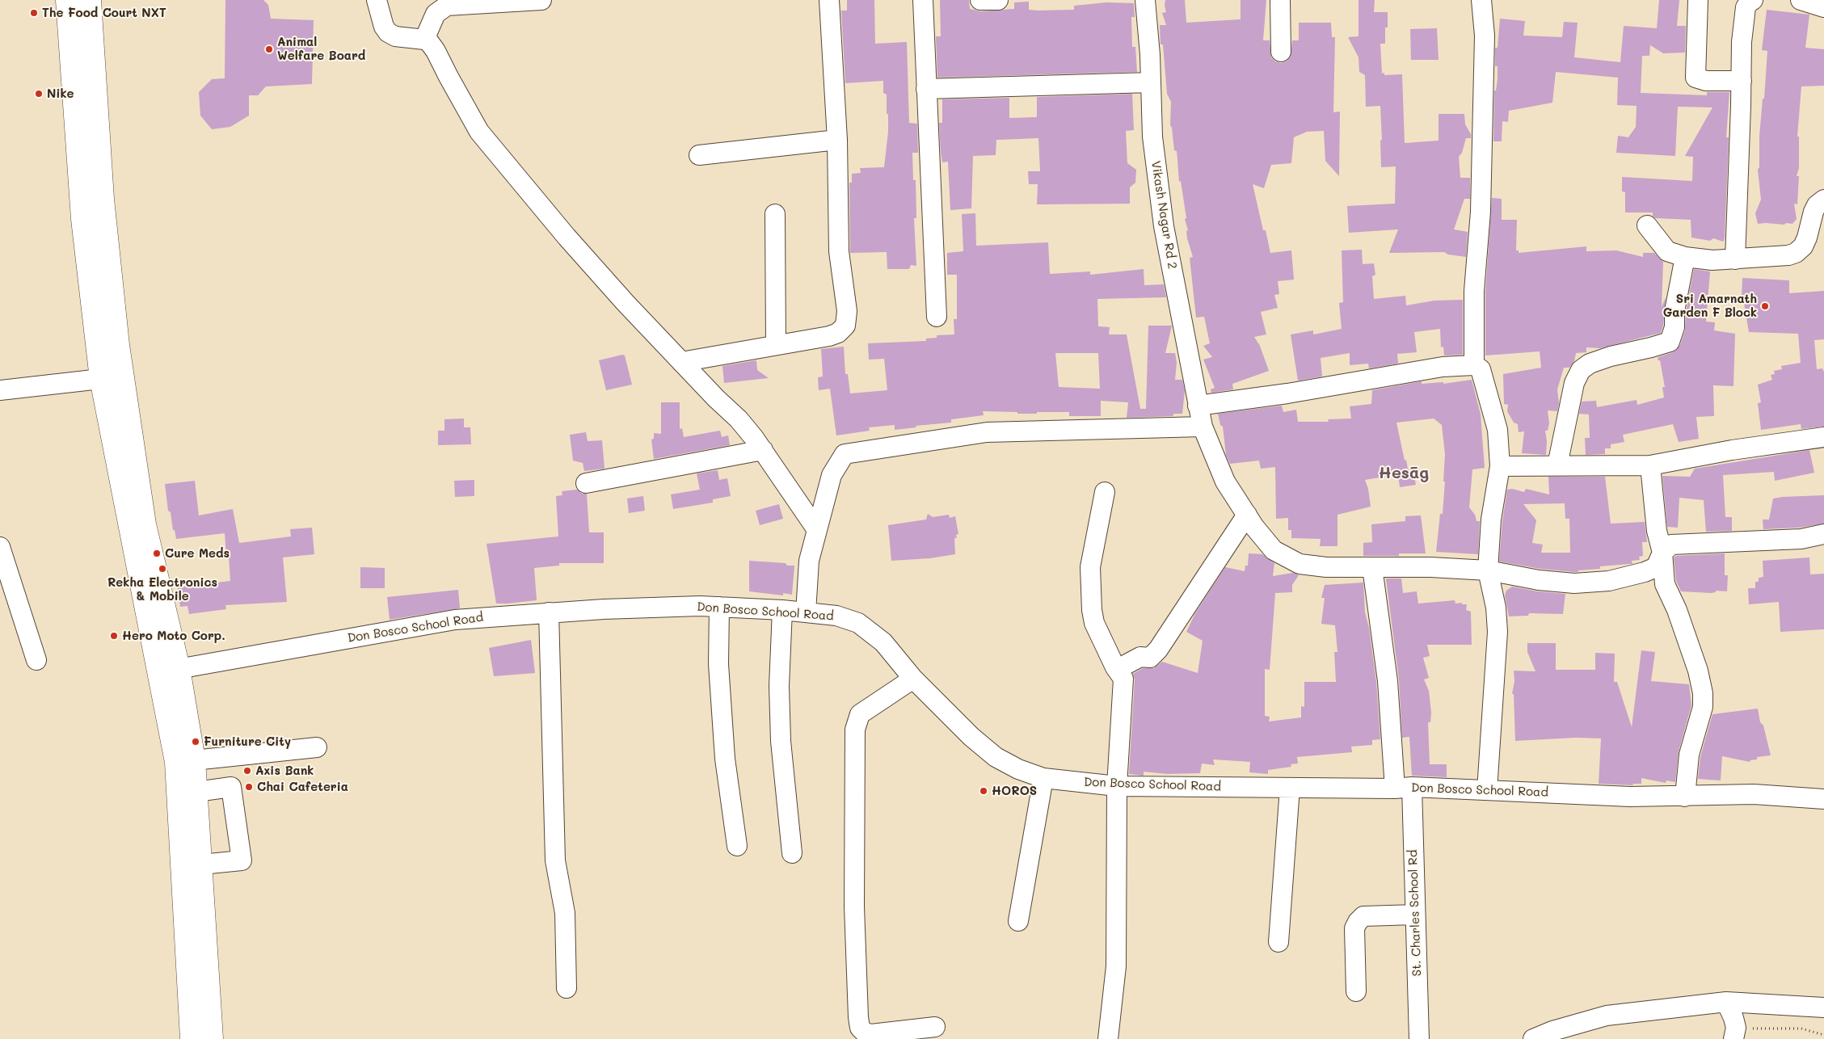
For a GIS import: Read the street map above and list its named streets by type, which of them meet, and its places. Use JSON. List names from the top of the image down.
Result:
{
  "streets": {
    "street": ["Vikash Nagar Rd 2", "Don Bosco School Road", "St. Charles School Rd"]
  },
  "crossings": [
    ["Vikash Nagar Rd 2", "St. Charles School Rd"],
    ["Don Bosco School Road", "St. Charles School Rd"]
  ],
  "districts": ["Hesāg"],
  "places": [
    "The Food Court NXT",
    "Animal Welfare Board",
    "Nike",
    "Sri Amarnath Garden F Block",
    "Cure Meds",
    "Rekha Electronics & Mobile",
    "Hero Moto Corp.",
    "Furniture City",
    "Axis Bank",
    "Chai Cafeteria",
    "HOROS"
  ]
}
